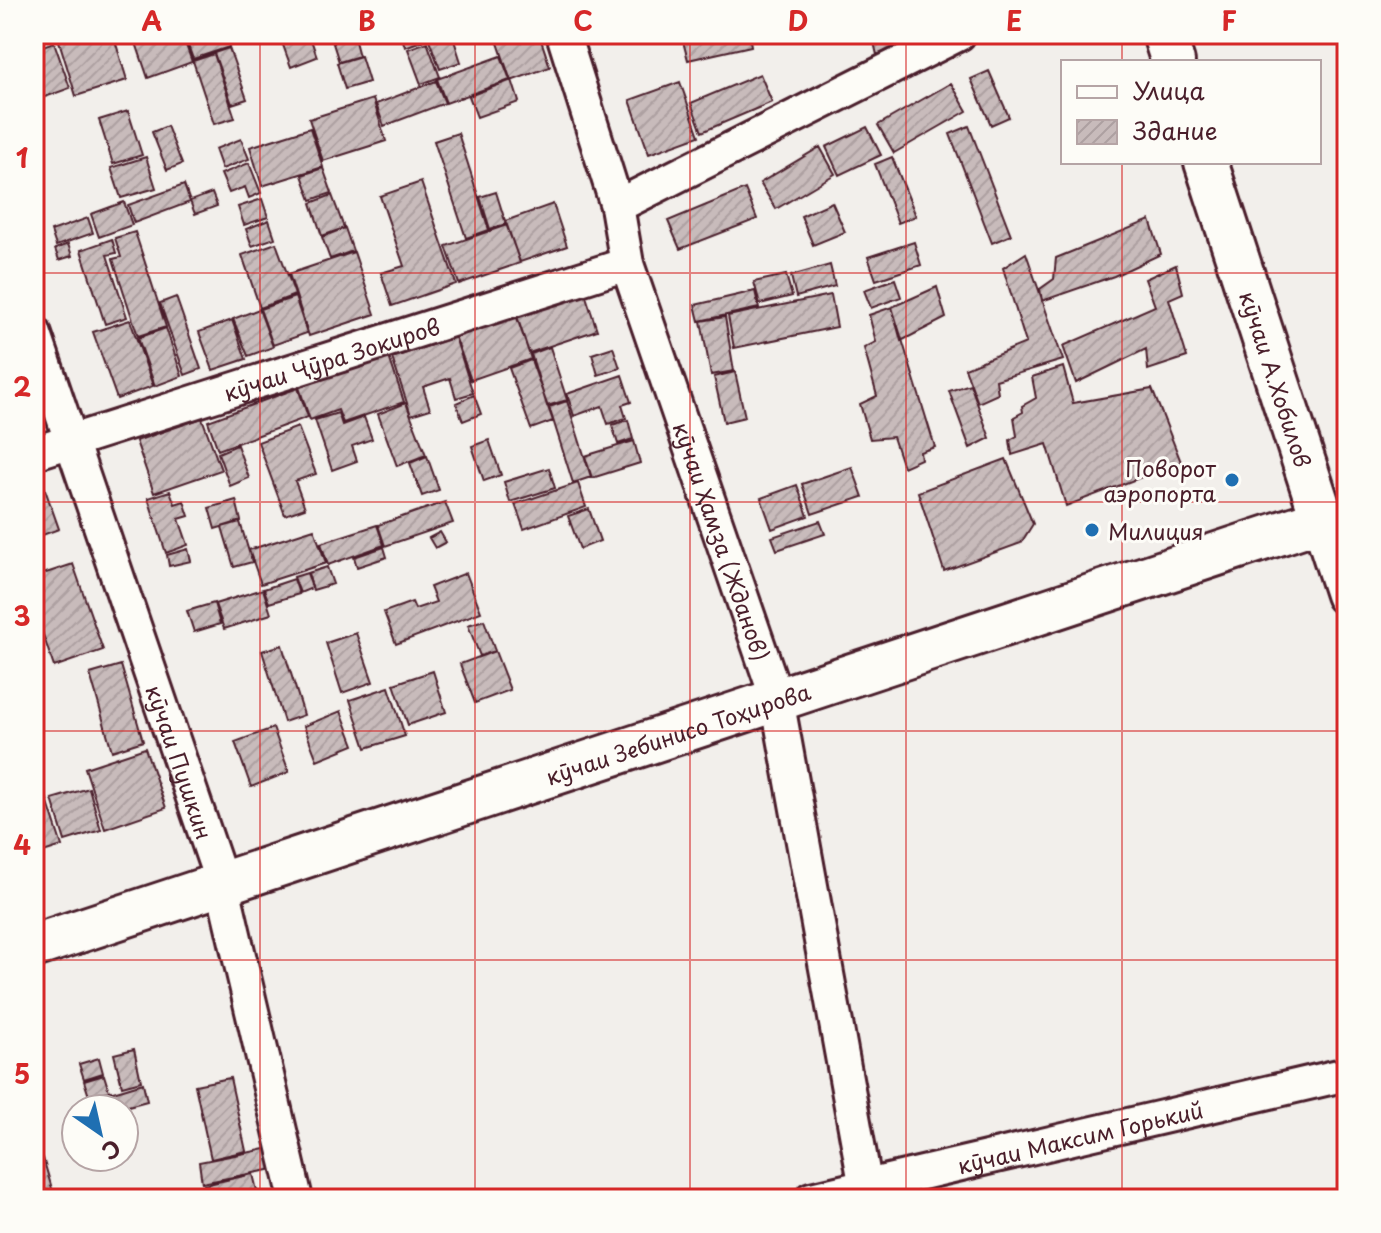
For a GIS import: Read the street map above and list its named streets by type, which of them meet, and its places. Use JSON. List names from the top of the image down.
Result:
{
  "streets": {
    "main road": ["кӯчаи А.Хобилов", "кӯчаи Зебинисо Тоҳирова"],
    "street": [
      "кӯчаи Ҷӯра Зокиров",
      "кӯчаи Ҳамза (Жданов)",
      "кӯчаи Пушкин",
      "кӯчаи Максим Горький"
    ]
  },
  "crossings": [
    ["кӯчаи Ҷӯра Зокиров", "кӯчаи Ҳамза (Жданов)"],
    ["кӯчаи Ҷӯра Зокиров", "кӯчаи Пушкин"],
    ["кӯчаи А.Хобилов", "кӯчаи Зебинисо Тоҳирова"],
    ["кӯчаи Ҳамза (Жданов)", "кӯчаи Зебинисо Тоҳирова"],
    ["кӯчаи Ҳамза (Жданов)", "кӯчаи Максим Горький"],
    ["кӯчаи Зебинисо Тоҳирова", "кӯчаи Пушкин"]
  ],
  "places": ["Поворот аэропорта", "Милиция"],
  "legend": ["Улица", "Здание"],
  "north": "bottom right",
  "grid": {
    "columns": [
      "A",
      "B",
      "C",
      "D",
      "E",
      "F"
    ],
    "rows": [
      "1",
      "2",
      "3",
      "4",
      "5"
    ]
  }
}
